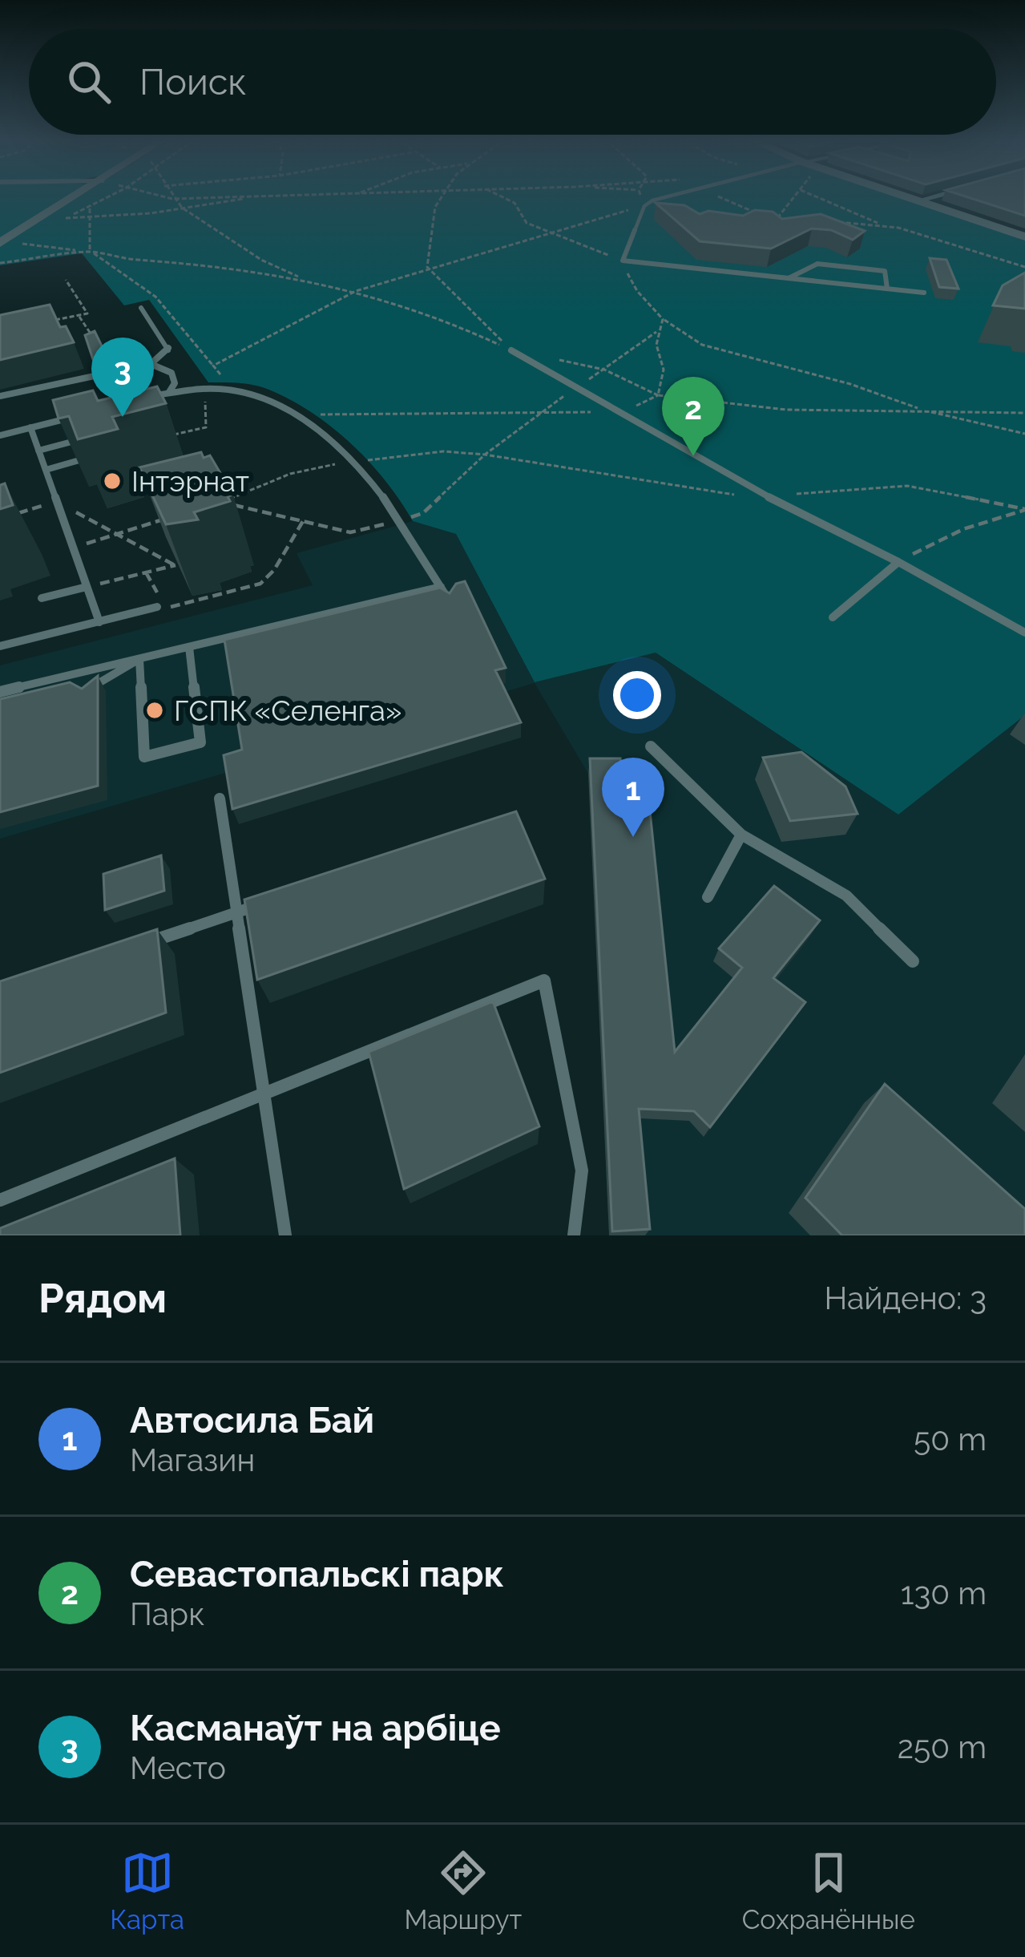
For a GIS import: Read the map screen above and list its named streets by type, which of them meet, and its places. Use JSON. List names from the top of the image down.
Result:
{
  "places": ["Інтэрнат", "ГСПК «Селенга»"],
  "page": {
    "search": "Поиск",
    "pins": ["3", "2", "1"],
    "heading": ["Рядом", "Найдено: 3"],
    "list": [
      {
        "mark": "1",
        "name": "Автосила Бай",
        "note": "Магазин",
        "value": "50 m"
      },
      {
        "mark": "2",
        "name": "Севастопальскі парк",
        "note": "Парк",
        "value": "130 m"
      },
      {
        "mark": "3",
        "name": "Касманаўт на арбіце",
        "note": "Место",
        "value": "250 m"
      }
    ],
    "nav": ["Карта", "Маршрут", "Сохранённые"]
  }
}
